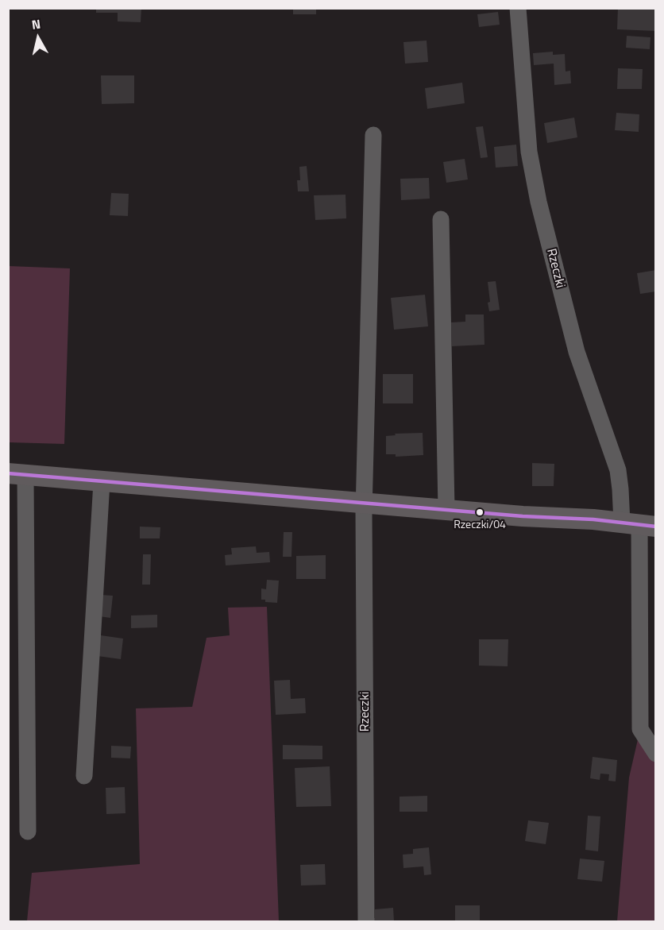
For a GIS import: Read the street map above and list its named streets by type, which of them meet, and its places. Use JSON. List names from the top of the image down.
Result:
{
  "streets": {
    "street": ["Rzeczki"]
  },
  "places": ["Rzeczki/04"],
  "north": "top"
}
